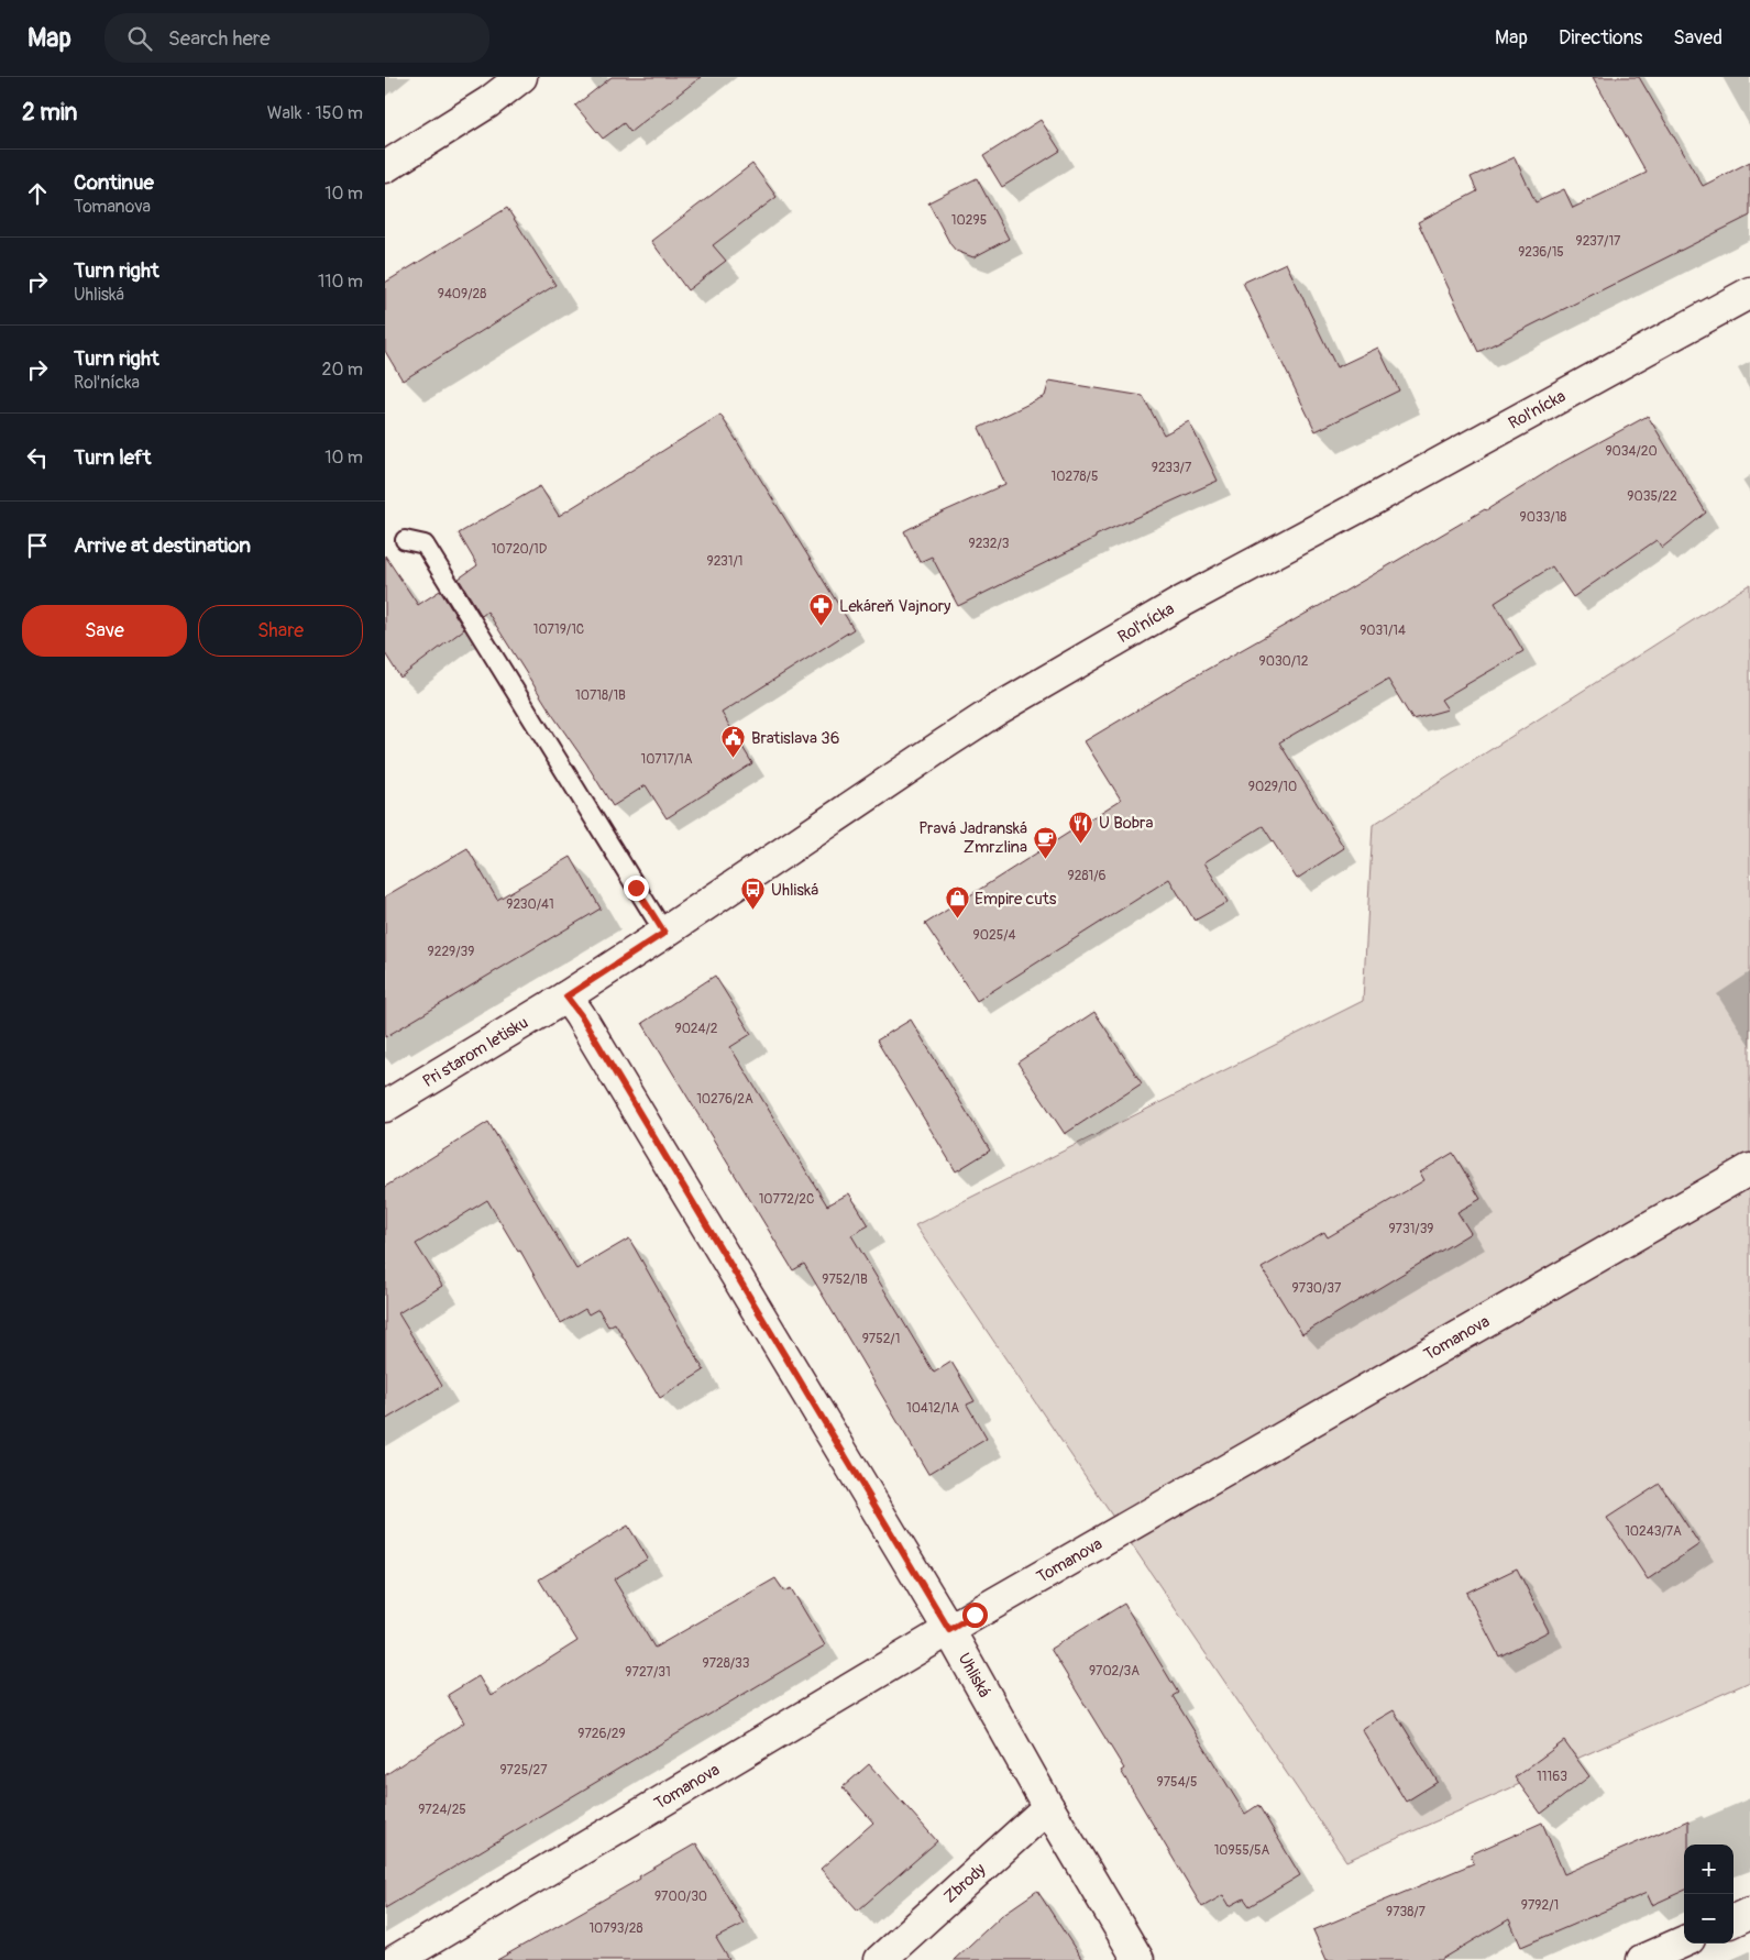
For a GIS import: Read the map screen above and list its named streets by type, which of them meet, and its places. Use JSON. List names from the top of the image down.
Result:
{
  "streets": {
    "street": [
      "Roľnícka",
      "Pri starom letisku",
      "Tomanova",
      "Uhliská",
      "Zbrody"
    ]
  },
  "crossings": [
    ["Roľnícka", "Pri starom letisku"],
    ["Roľnícka", "Uhliská"],
    ["Pri starom letisku", "Uhliská"],
    ["Tomanova", "Uhliská"],
    ["Uhliská", "Zbrody"]
  ],
  "places": {
    "pharmacy": ["Lekáreň Vajnory"],
    "public building": ["Bratislava 36"],
    "restaurant": ["U Bobra"],
    "cafe": ["Pravá Jadranská Zmrzlina"],
    "bus stop": ["Uhliská"],
    "shop": ["Empire cuts"]
  },
  "house_numbers": [
    "10295",
    "9237/17",
    "9236/15",
    "9409/28",
    "9034/20",
    "9233/7",
    "10278/5",
    "9035/22",
    "9033/18",
    "9232/3",
    "10720/1D",
    "9231/1",
    "10719/1C",
    "9031/14",
    "9030/12",
    "10718/1B",
    "10717/1A",
    "9029/10",
    "9281/6",
    "9230/41",
    "9025/4",
    "9229/39",
    "9024/2",
    "10276/2A",
    "10772/2C",
    "9731/39",
    "9752/1B",
    "9730/37",
    "9752/1",
    "10412/1A",
    "10243/7A",
    "9728/33",
    "9702/3A",
    "9727/31",
    "9726/29",
    "9725/27",
    "11163",
    "9754/5",
    "9724/25",
    "10955/5A",
    "9700/30",
    "9792/1",
    "9738/7",
    "10793/28"
  ],
  "page": {
    "header": "Map",
    "search": "Search here",
    "nav": ["Map", "Directions", "Saved"],
    "heading": ["2 min", "Walk · 150 m"],
    "list": [
      ["Continue", "Tomanova", "10 m"],
      ["Turn right", "Uhliská", "110 m"],
      ["Turn right", "Roľnícka", "20 m"],
      ["Turn left", "10 m"],
      "Arrive at destination"
    ],
    "buttons": ["Save", "Share"],
    "map_buttons": ["+", "−"]
  }
}
